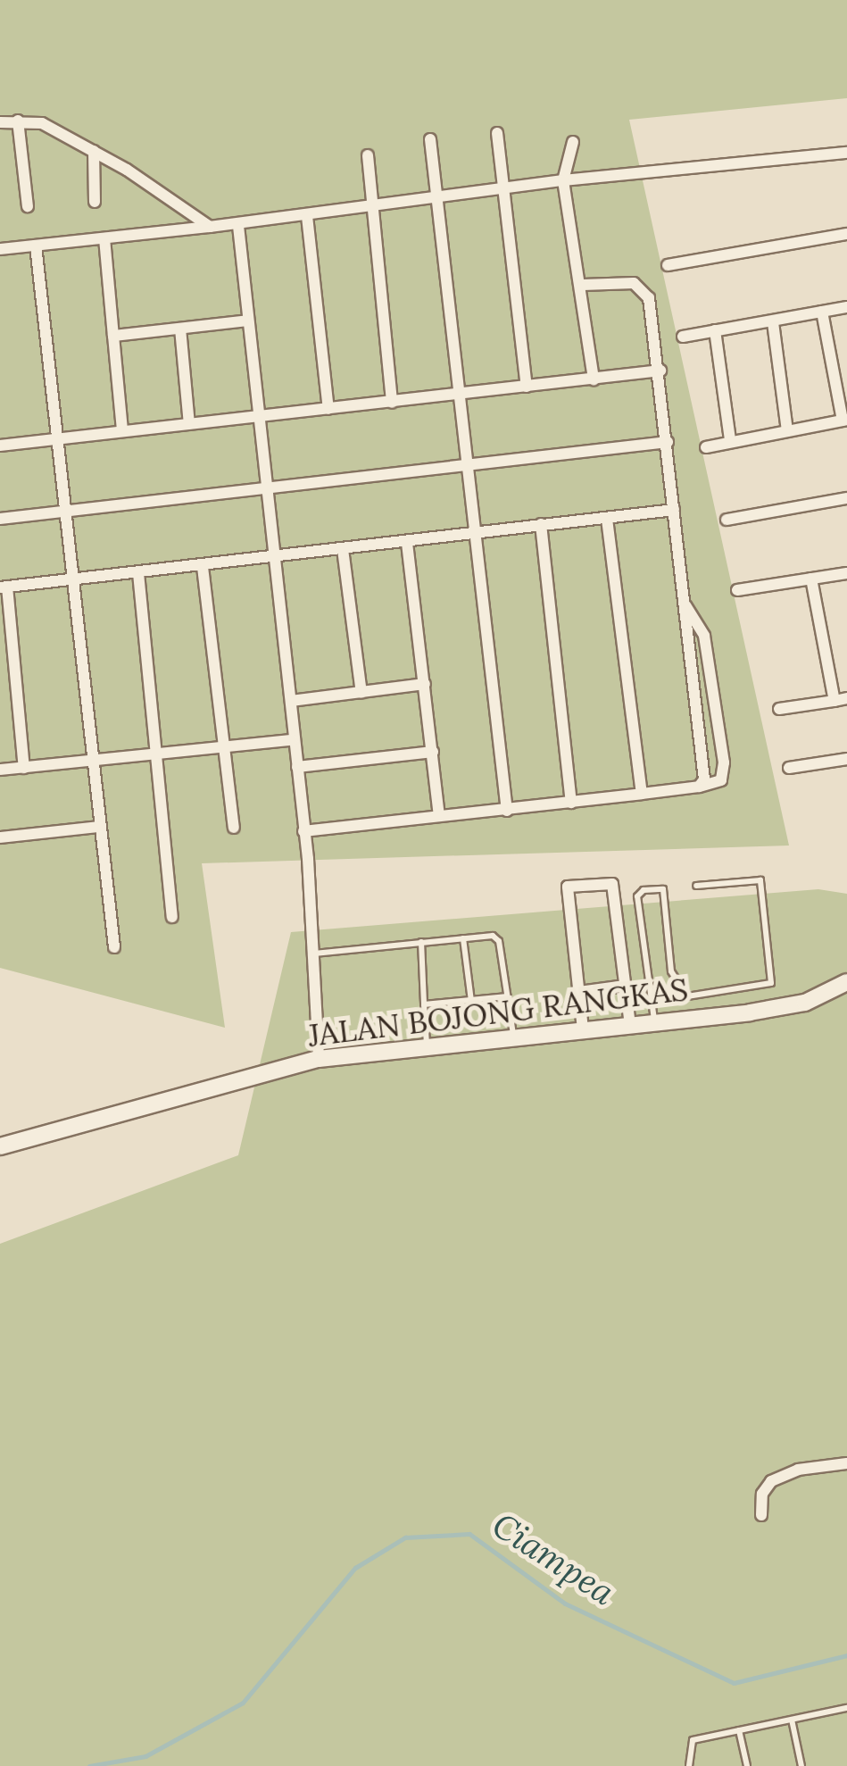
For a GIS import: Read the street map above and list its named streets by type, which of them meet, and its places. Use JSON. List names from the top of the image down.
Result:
{
  "streets": {
    "main road": ["JALAN BOJONG RANGKAS"]
  },
  "water": ["Ciampea"]
}
